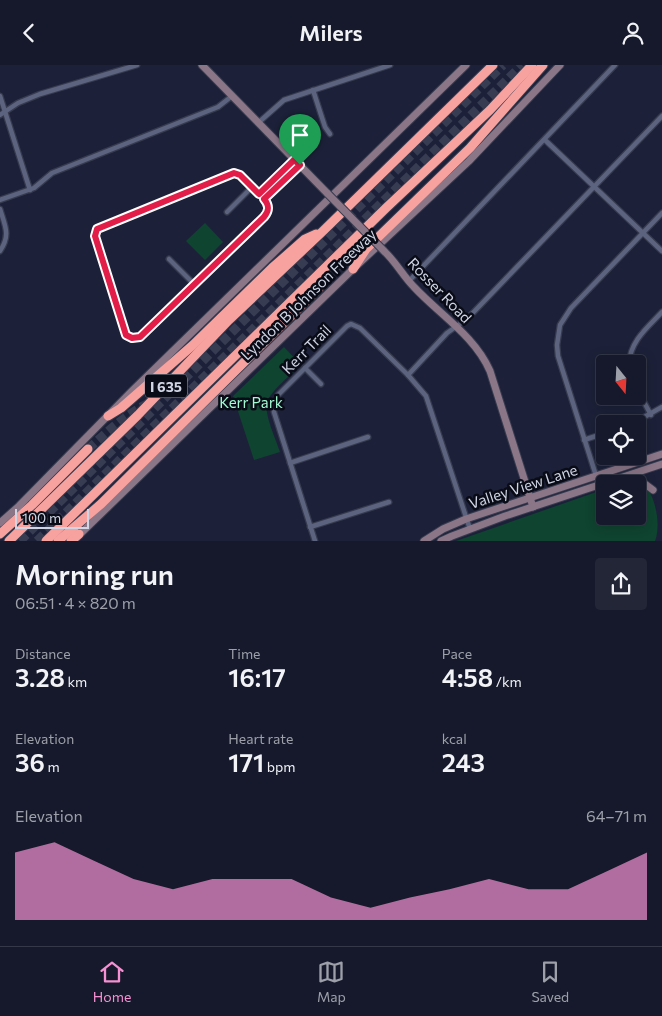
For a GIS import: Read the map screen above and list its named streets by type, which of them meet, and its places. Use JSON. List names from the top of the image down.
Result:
{
  "streets": {
    "highway": ["Lyndon B Johnson Freeway", "I 635"],
    "main road": ["Rosser Road", "Valley View Lane"],
    "street": ["Kerr Trail"]
  },
  "crossings": [
    ["Rosser Road", "Valley View Lane"],
    ["Kerr Trail", "Valley View Lane"]
  ],
  "parks": ["Kerr Park"],
  "scale_bar": "100 m",
  "north": "bottom",
  "page": {
    "header": "Milers",
    "scale": "100 m",
    "heading": ["Morning run", "06:51 · 4 × 820 m"],
    "stats": [
      ["Distance", "3.28 km"],
      ["Time", "16:17"],
      ["Pace", "4:58 /km"],
      ["Elevation", "36 m"],
      ["Heart rate", "171 bpm"],
      ["kcal", "243"]
    ],
    "chart": ["Elevation", "64–71 m"],
    "tabs": ["Home", "Map", "Saved"]
  }
}
